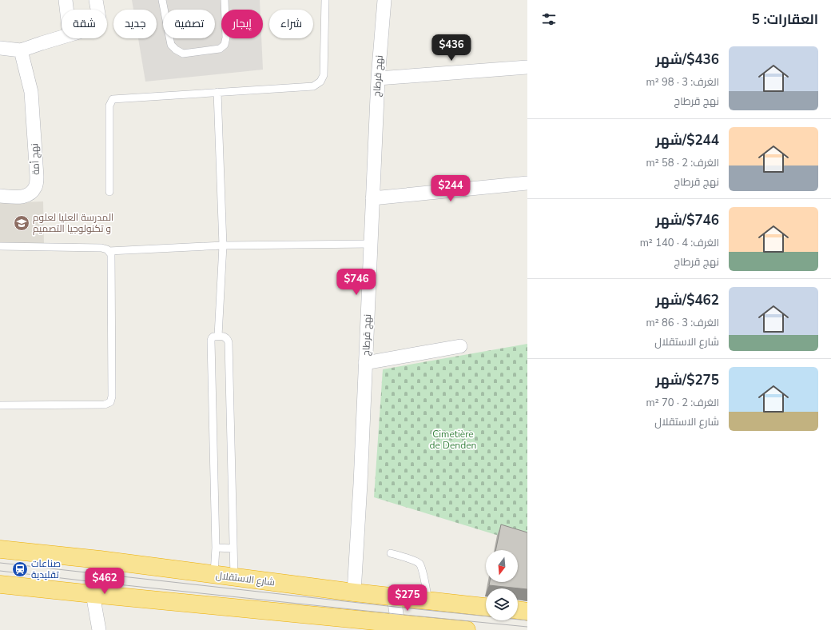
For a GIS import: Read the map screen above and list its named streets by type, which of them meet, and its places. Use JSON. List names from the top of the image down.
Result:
{
  "streets": {
    "highway": ["شارع الاستقلال"],
    "street": ["نهج قرطاج", "نهج أمة"]
  },
  "crossings": [
    ["نهج قرطاج", "شارع الاستقلال"]
  ],
  "parks": ["Cimetière de Denden"],
  "places": {
    "school or university": ["المدرسة العليا لعلوم و تكنولوجيا التصميم"],
    "station": ["صناعات تقليدية"]
  },
  "north": "bottom",
  "page": {
    "heading": "العقارات: 5",
    "chip": [
      "شراء",
      "إيجار",
      "تصفية",
      "جديد",
      "شقة"
    ],
    "price": [
      "$436",
      "$244",
      "$746",
      "$462",
      "$275"
    ],
    "list": [
      {
        "name": "$436/شهر",
        "note": "الغرف: 3 · 98 m² · نهج قرطاج"
      },
      {
        "name": "$244/شهر",
        "note": "الغرف: 2 · 58 m² · نهج قرطاج"
      },
      {
        "name": "$746/شهر",
        "note": "الغرف: 4 · 140 m² · نهج قرطاج"
      },
      {
        "name": "$462/شهر",
        "note": "الغرف: 3 · 86 m² · شارع الاستقلال"
      },
      {
        "name": "$275/شهر",
        "note": "الغرف: 2 · 70 m² · شارع الاستقلال"
      }
    ]
  }
}
